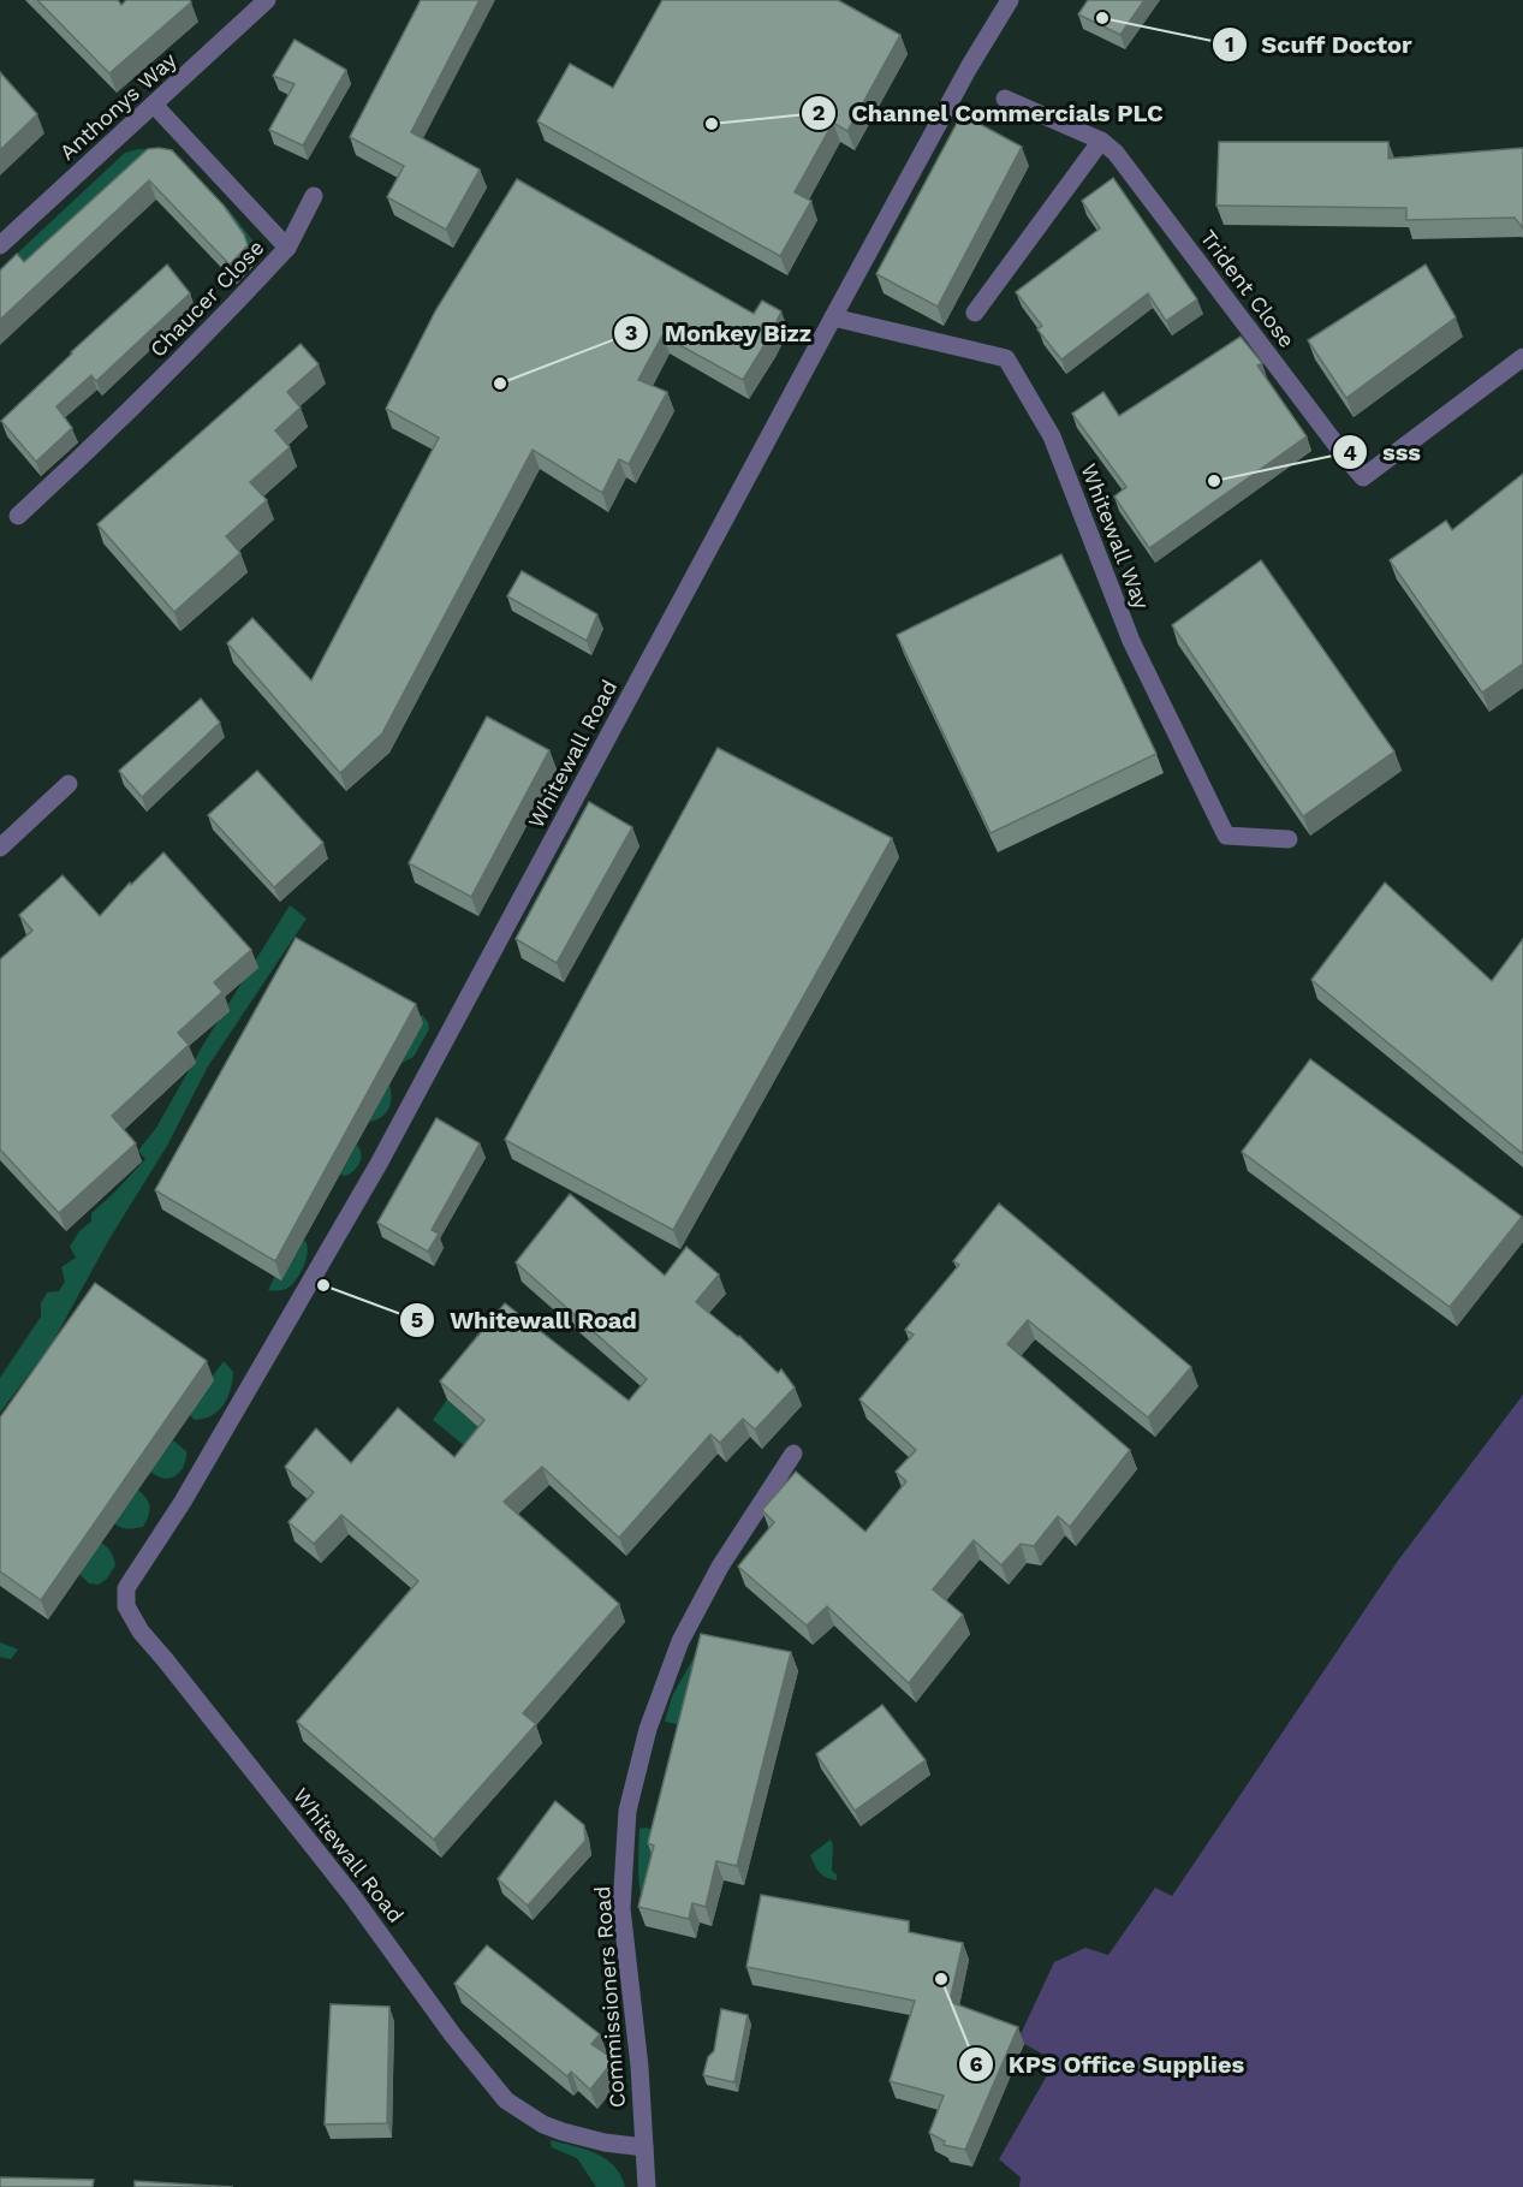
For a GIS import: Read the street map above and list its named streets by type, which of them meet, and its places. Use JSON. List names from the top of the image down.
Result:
{
  "streets": {
    "street": [
      "Anthonys Way",
      "Trident Close",
      "Chaucer Close",
      "Whitewall Way",
      "Whitewall Road",
      "Commissioners Road"
    ]
  },
  "crossings": [
    ["Anthonys Way", "Chaucer Close"],
    ["Whitewall Way", "Whitewall Road"],
    ["Whitewall Road", "Commissioners Road"]
  ],
  "places": [
    "Scuff Doctor",
    "Channel Commercials PLC",
    "Monkey Bizz",
    "sss",
    "Whitewall Road",
    "KPS Office Supplies"
  ]
}
